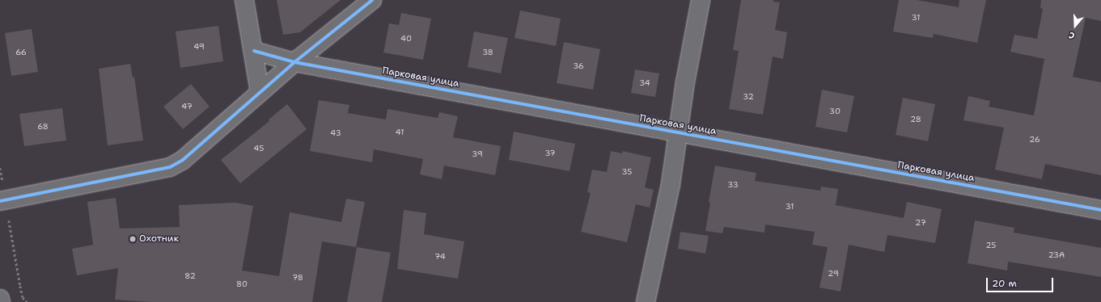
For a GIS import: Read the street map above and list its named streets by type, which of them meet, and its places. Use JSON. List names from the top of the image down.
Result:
{
  "streets": {
    "street": ["Парковая улица"]
  },
  "places": ["Охотник"],
  "house_numbers": [
    "31",
    "40",
    "49",
    "66",
    "38",
    "36",
    "34",
    "32",
    "47",
    "30",
    "28",
    "68",
    "41",
    "43",
    "26",
    "45",
    "37",
    "39",
    "35",
    "33",
    "31",
    "27",
    "25",
    "23А",
    "74",
    "29",
    "82",
    "78",
    "80"
  ],
  "scale_bar": "20 m",
  "north": "bottom"
}
